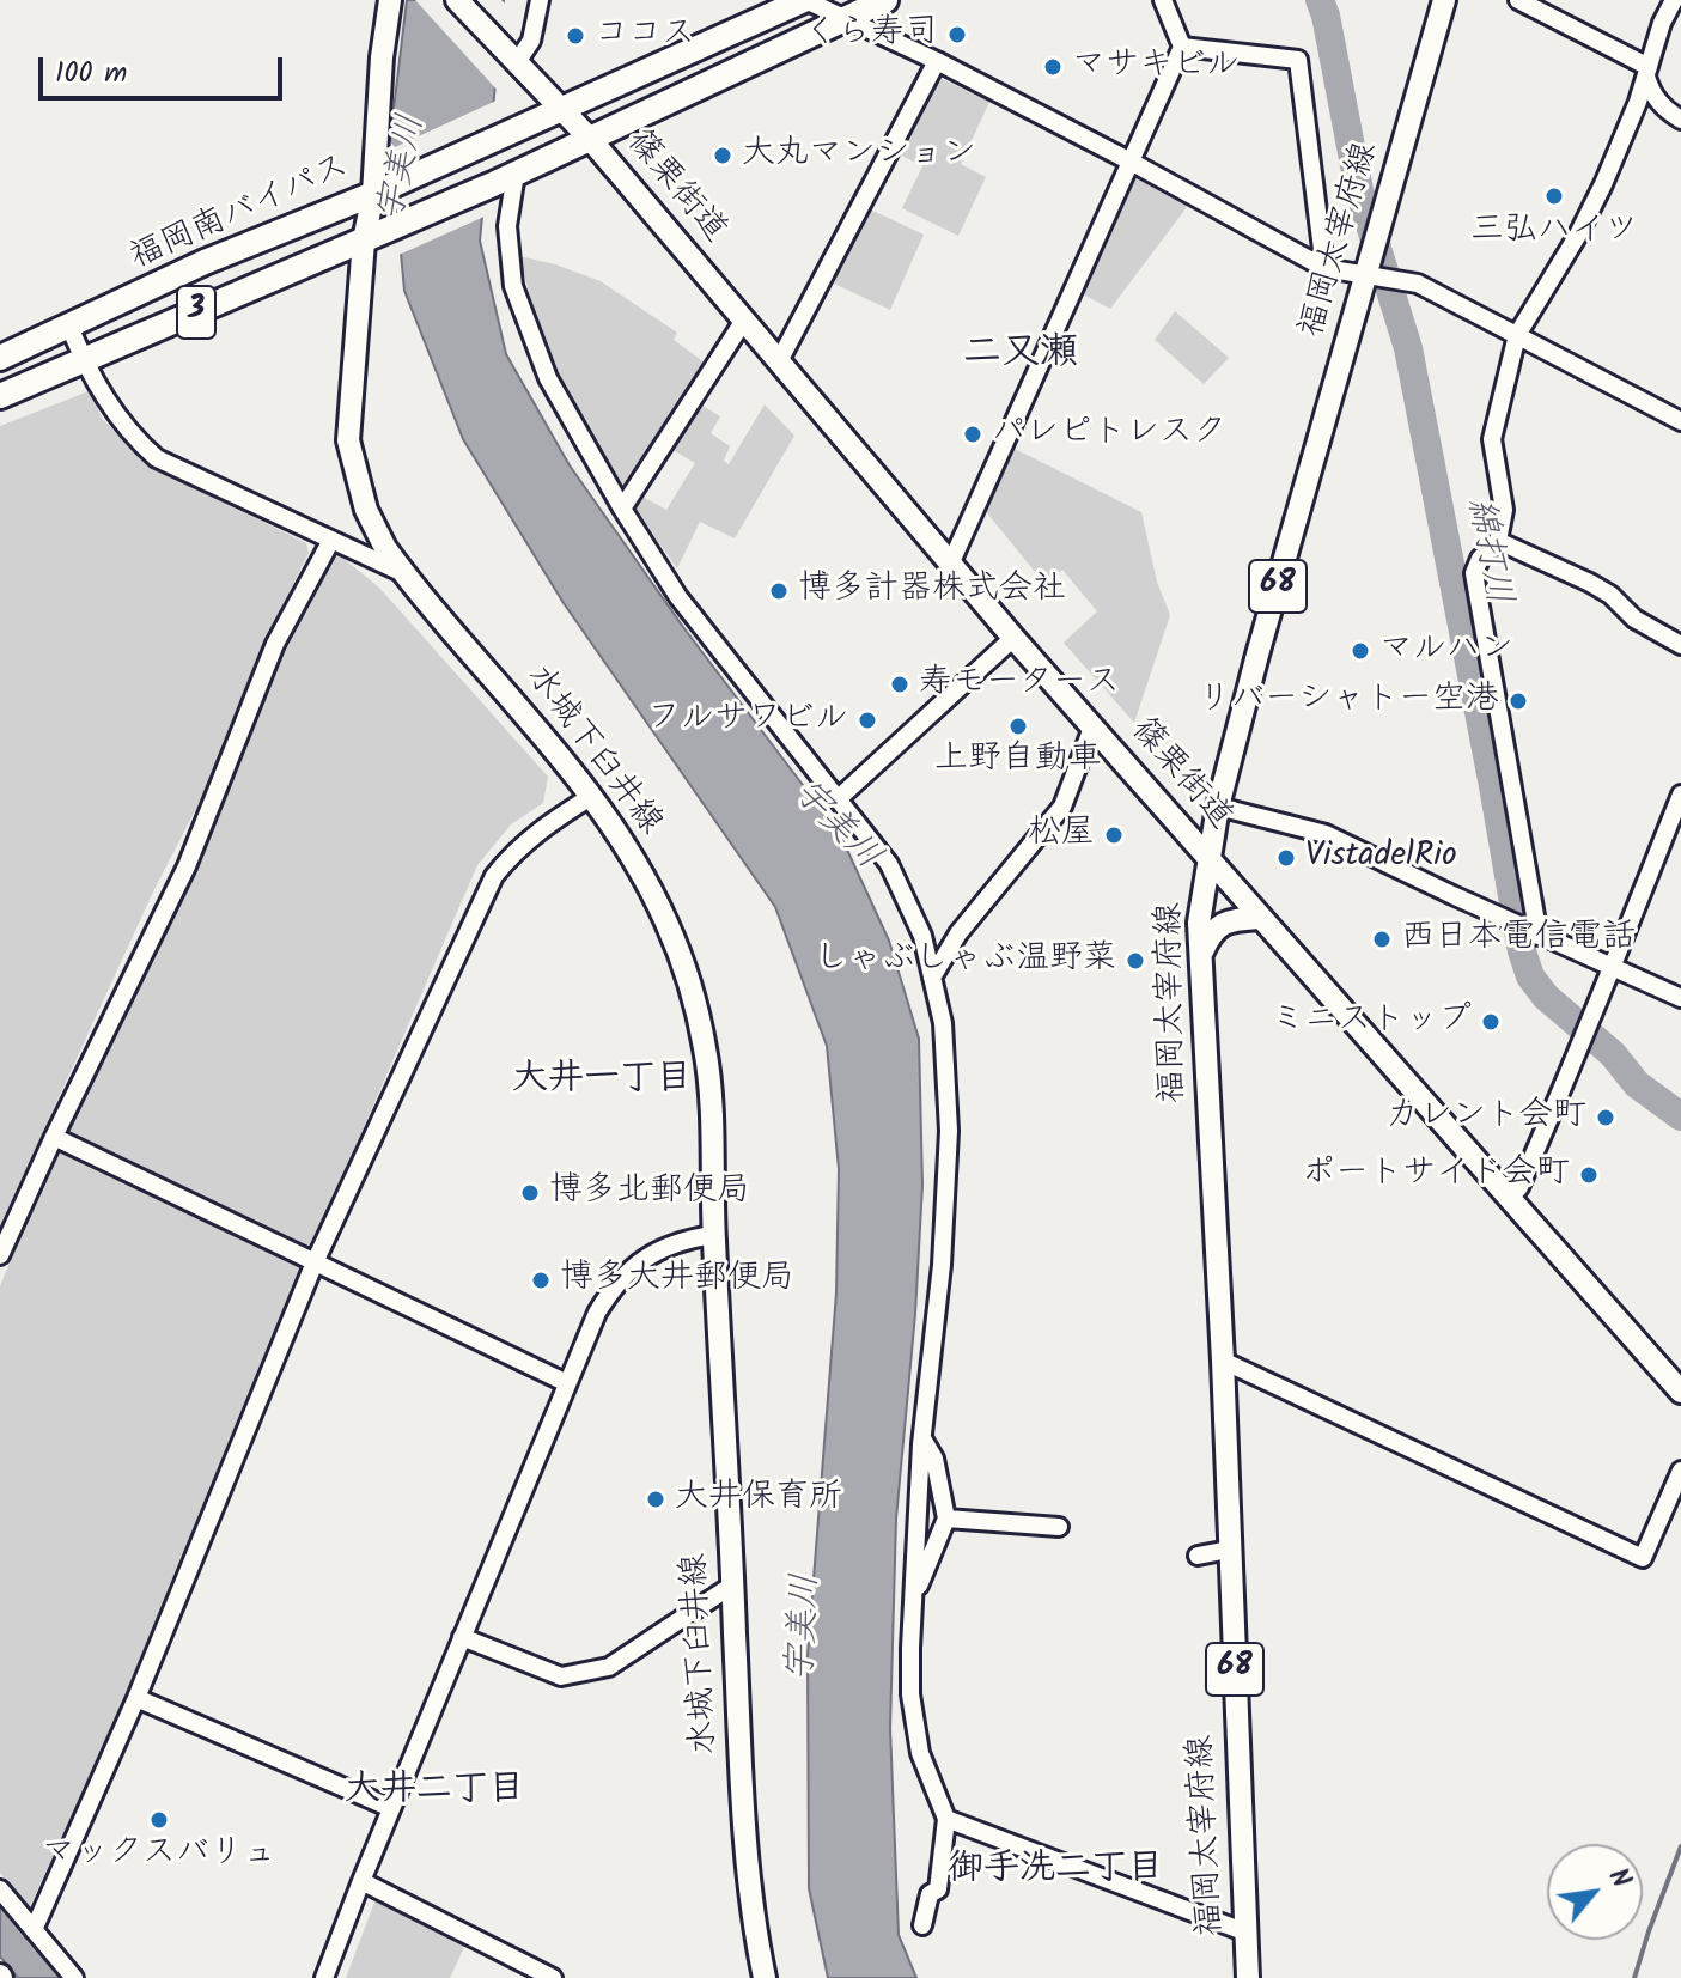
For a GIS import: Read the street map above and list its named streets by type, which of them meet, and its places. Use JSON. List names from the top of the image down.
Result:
{
  "streets": {
    "highway": ["福岡南バイパス", "3"],
    "main road": [
      "篠栗街道",
      "福岡太宰府線",
      "68",
      "水城下臼井線"
    ]
  },
  "crossings": [
    ["篠栗街道", "福岡南バイパス"],
    ["篠栗街道", "福岡太宰府線"],
    ["篠栗街道", "3"],
    ["福岡南バイパス", "3"],
    ["福岡南バイパス", "水城下臼井線"],
    ["3", "水城下臼井線"]
  ],
  "districts": [
    "二又瀬",
    "大井一丁目",
    "大井二丁目",
    "御手洗二丁目"
  ],
  "water": ["宇美川", "綿打川"],
  "places": [
    "くら寿司",
    "ココス",
    "マサキビル",
    "大丸マンション",
    "三弘ハイツ",
    "パレピトレスク",
    "博多計器株式会社",
    "マルハン",
    "寿モータース",
    "リバーシャトー空港",
    "フルサワビル",
    "上野自動車",
    "松屋",
    "VistadelRio",
    "西日本電信電話",
    "しゃぶしゃぶ温野菜",
    "ミニストップ",
    "カレント会町",
    "ポートサイド会町",
    "博多北郵便局",
    "博多大井郵便局",
    "大井保育所",
    "マックスバリュ"
  ],
  "scale_bar": "100 m",
  "north": "top right"
}
